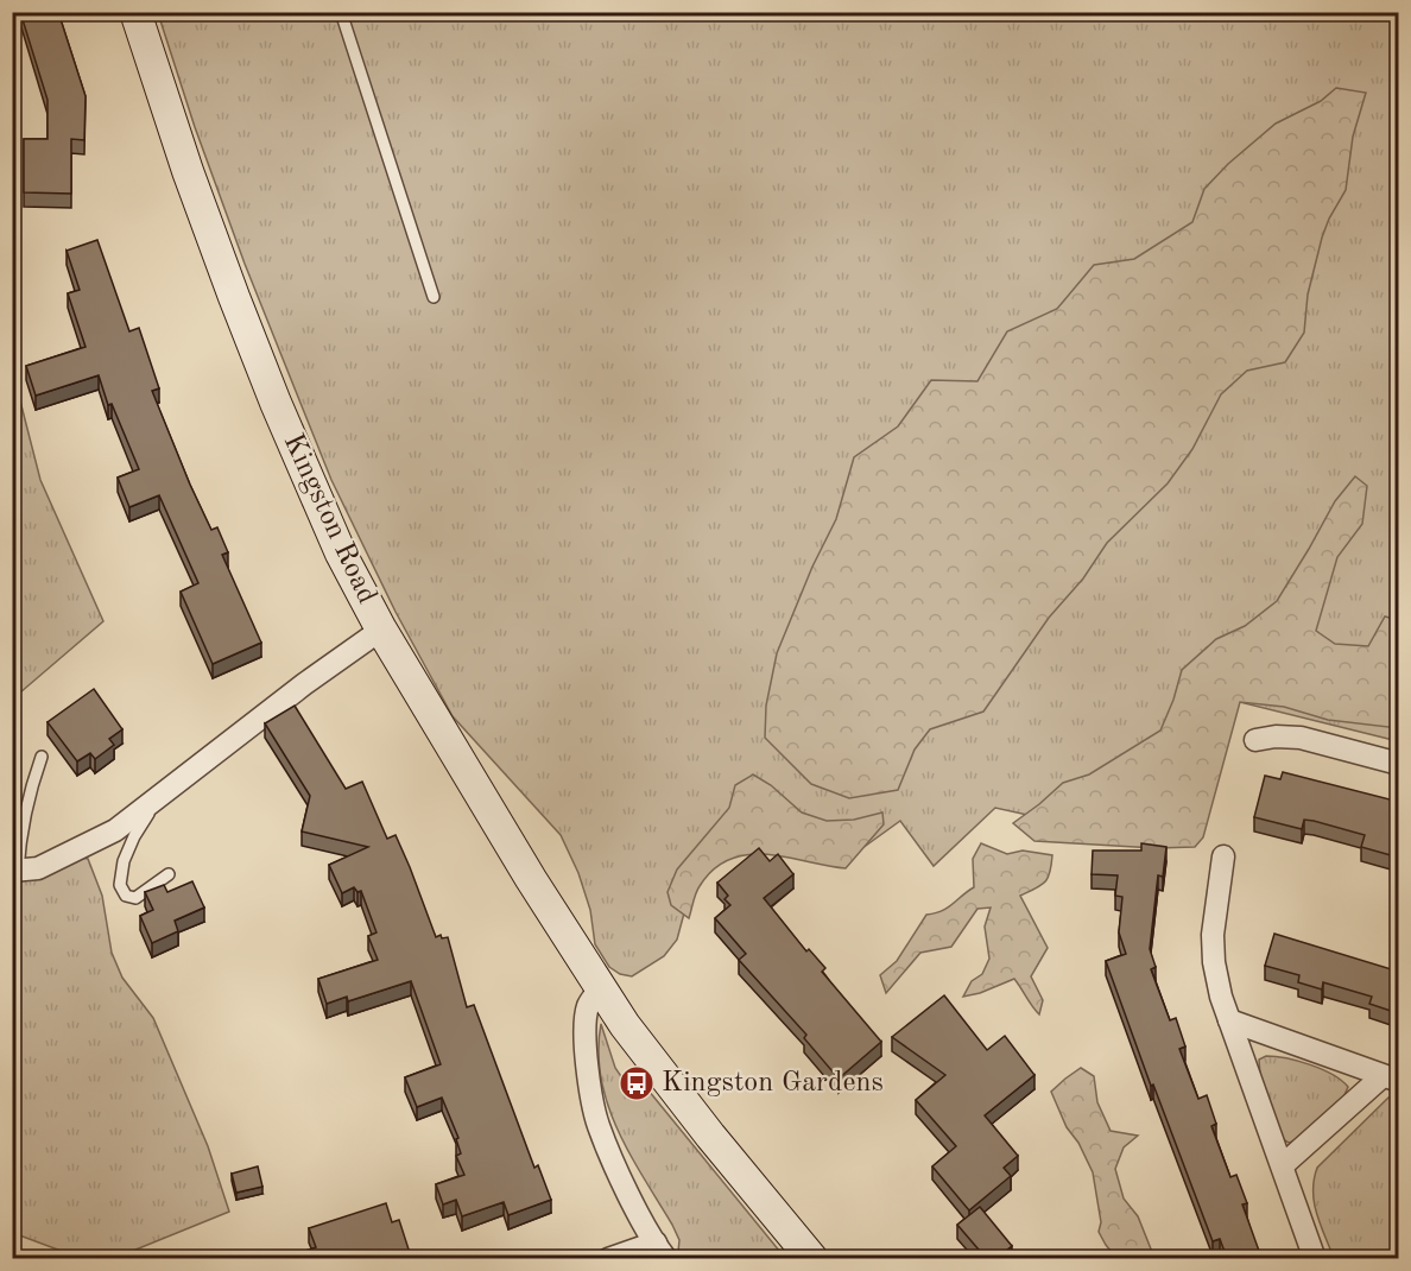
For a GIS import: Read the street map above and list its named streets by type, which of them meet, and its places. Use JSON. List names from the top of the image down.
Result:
{
  "streets": {
    "main road": ["Kingston Road"]
  },
  "places": {
    "bus stop": ["Kingston Gardens"]
  }
}
